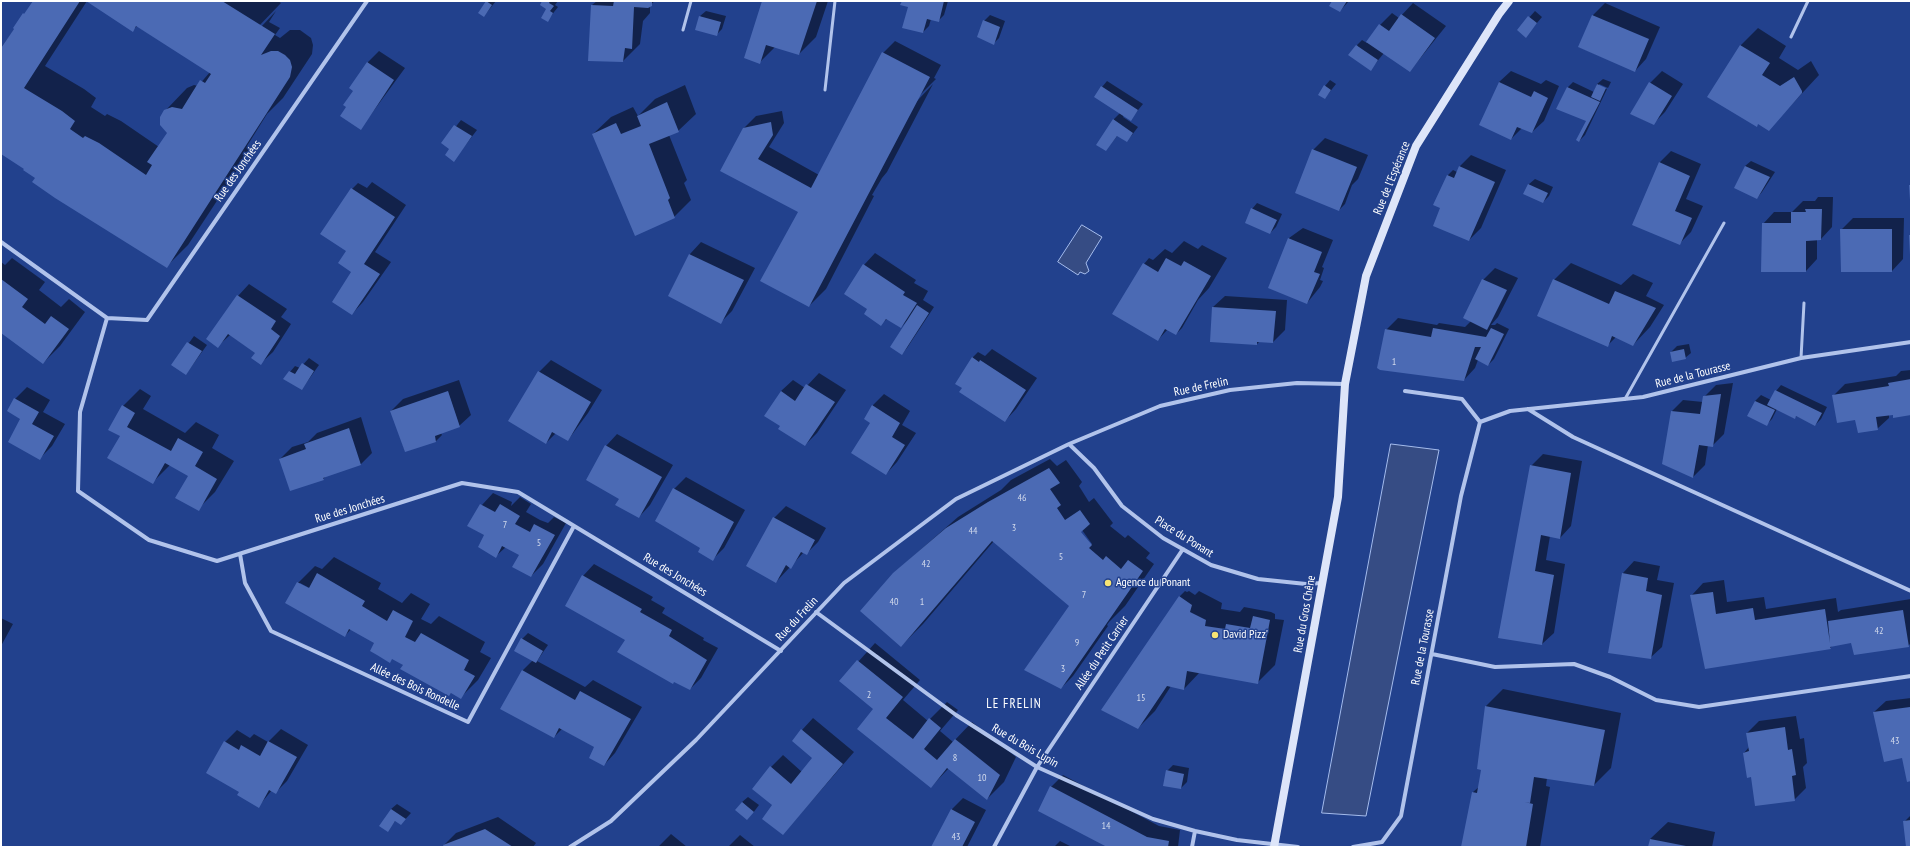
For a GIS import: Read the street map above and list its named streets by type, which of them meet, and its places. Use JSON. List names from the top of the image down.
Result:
{
  "streets": {
    "street": [
      "Rue des Jonchées",
      "Rue de l'Espérance",
      "Rue de la Tourasse",
      "Rue de Frelin",
      "Place du Ponant",
      "Rue du Gros Chêne",
      "Rue du Frelin",
      "Allée du Petit Carrier",
      "Allée des Bois Rondelle",
      "Rue du Bois Lupin"
    ]
  },
  "crossings": [
    ["Rue des Jonchées", "Rue du Frelin"],
    ["Rue des Jonchées", "Allée des Bois Rondelle"],
    ["Rue de l'Espérance", "Rue de Frelin"],
    ["Rue de l'Espérance", "Rue du Gros Chêne"],
    ["Rue de Frelin", "Place du Ponant"],
    ["Rue de Frelin", "Rue du Gros Chêne"],
    ["Rue de Frelin", "Rue du Frelin"],
    ["Place du Ponant", "Rue du Gros Chêne"],
    ["Place du Ponant", "Rue du Frelin"],
    ["Place du Ponant", "Allée du Petit Carrier"],
    ["Rue du Gros Chêne", "Rue du Bois Lupin"],
    ["Rue du Frelin", "Rue du Bois Lupin"],
    ["Allée du Petit Carrier", "Rue du Bois Lupin"]
  ],
  "districts": ["LE FRELIN"],
  "places": ["Agence du Ponant", "David Pizz'"],
  "house_numbers": [
    "1",
    "46",
    "7",
    "3",
    "44",
    "5",
    "5",
    "42",
    "7",
    "40",
    "1",
    "42",
    "9",
    "3",
    "2",
    "15",
    "43",
    "8",
    "10",
    "14",
    "43"
  ]
}
